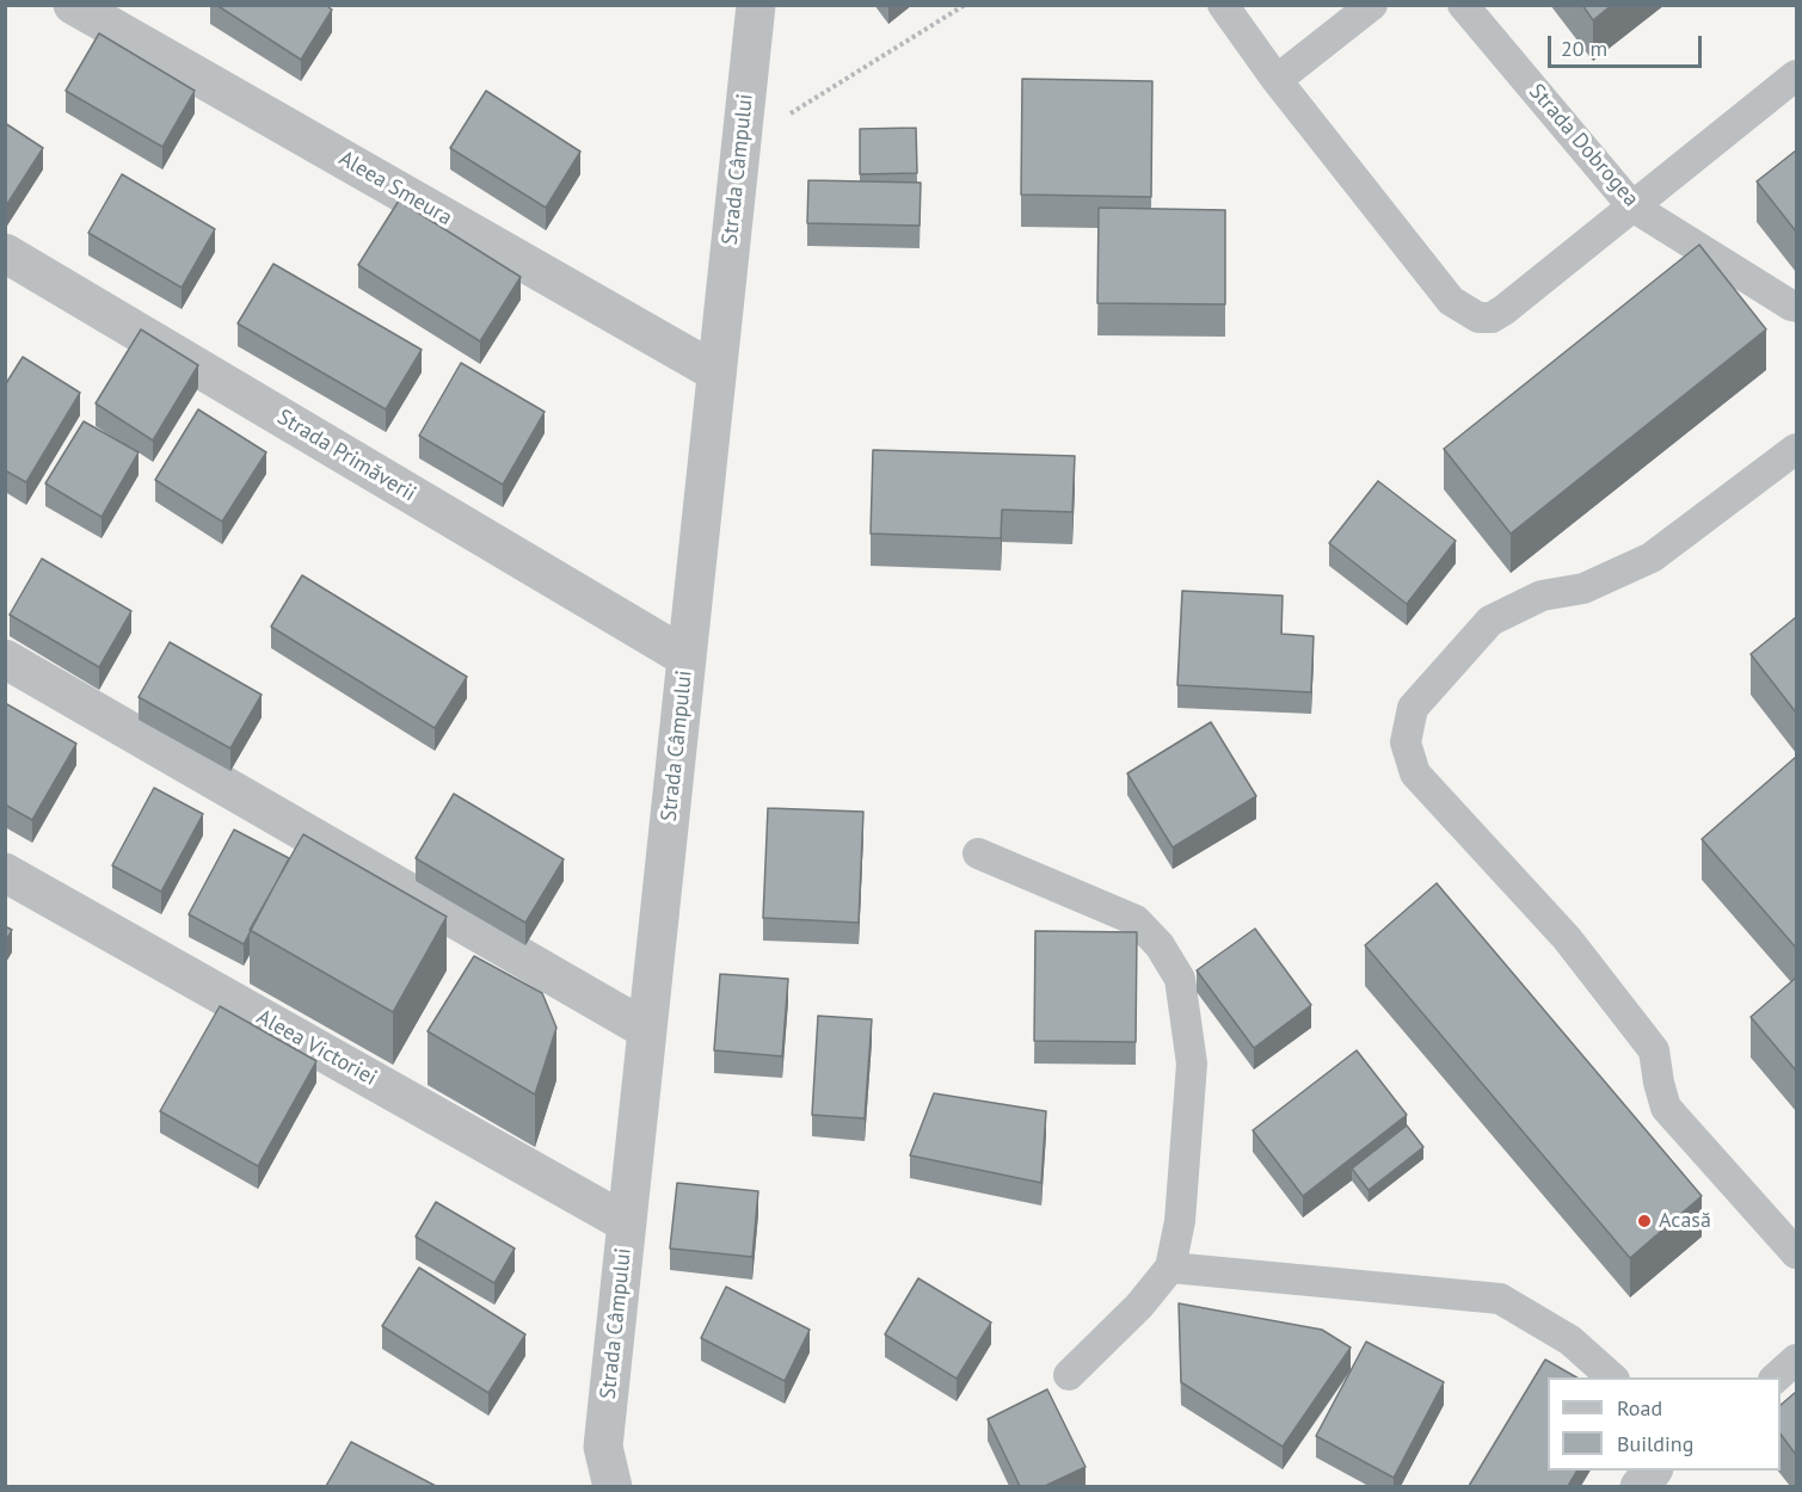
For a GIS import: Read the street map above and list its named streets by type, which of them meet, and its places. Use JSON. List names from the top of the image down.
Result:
{
  "streets": {
    "street": [
      "Strada Câmpului",
      "Aleea Smeura",
      "Strada Primăverii",
      "Aleea Victoriei"
    ],
    "lane": ["Strada Dobrogea"]
  },
  "crossings": [
    ["Strada Câmpului", "Aleea Smeura"],
    ["Strada Câmpului", "Strada Primăverii"],
    ["Strada Câmpului", "Aleea Victoriei"]
  ],
  "places": ["Acasă"],
  "legend": ["Road", "Building"],
  "scale_bar": "20 m"
}
